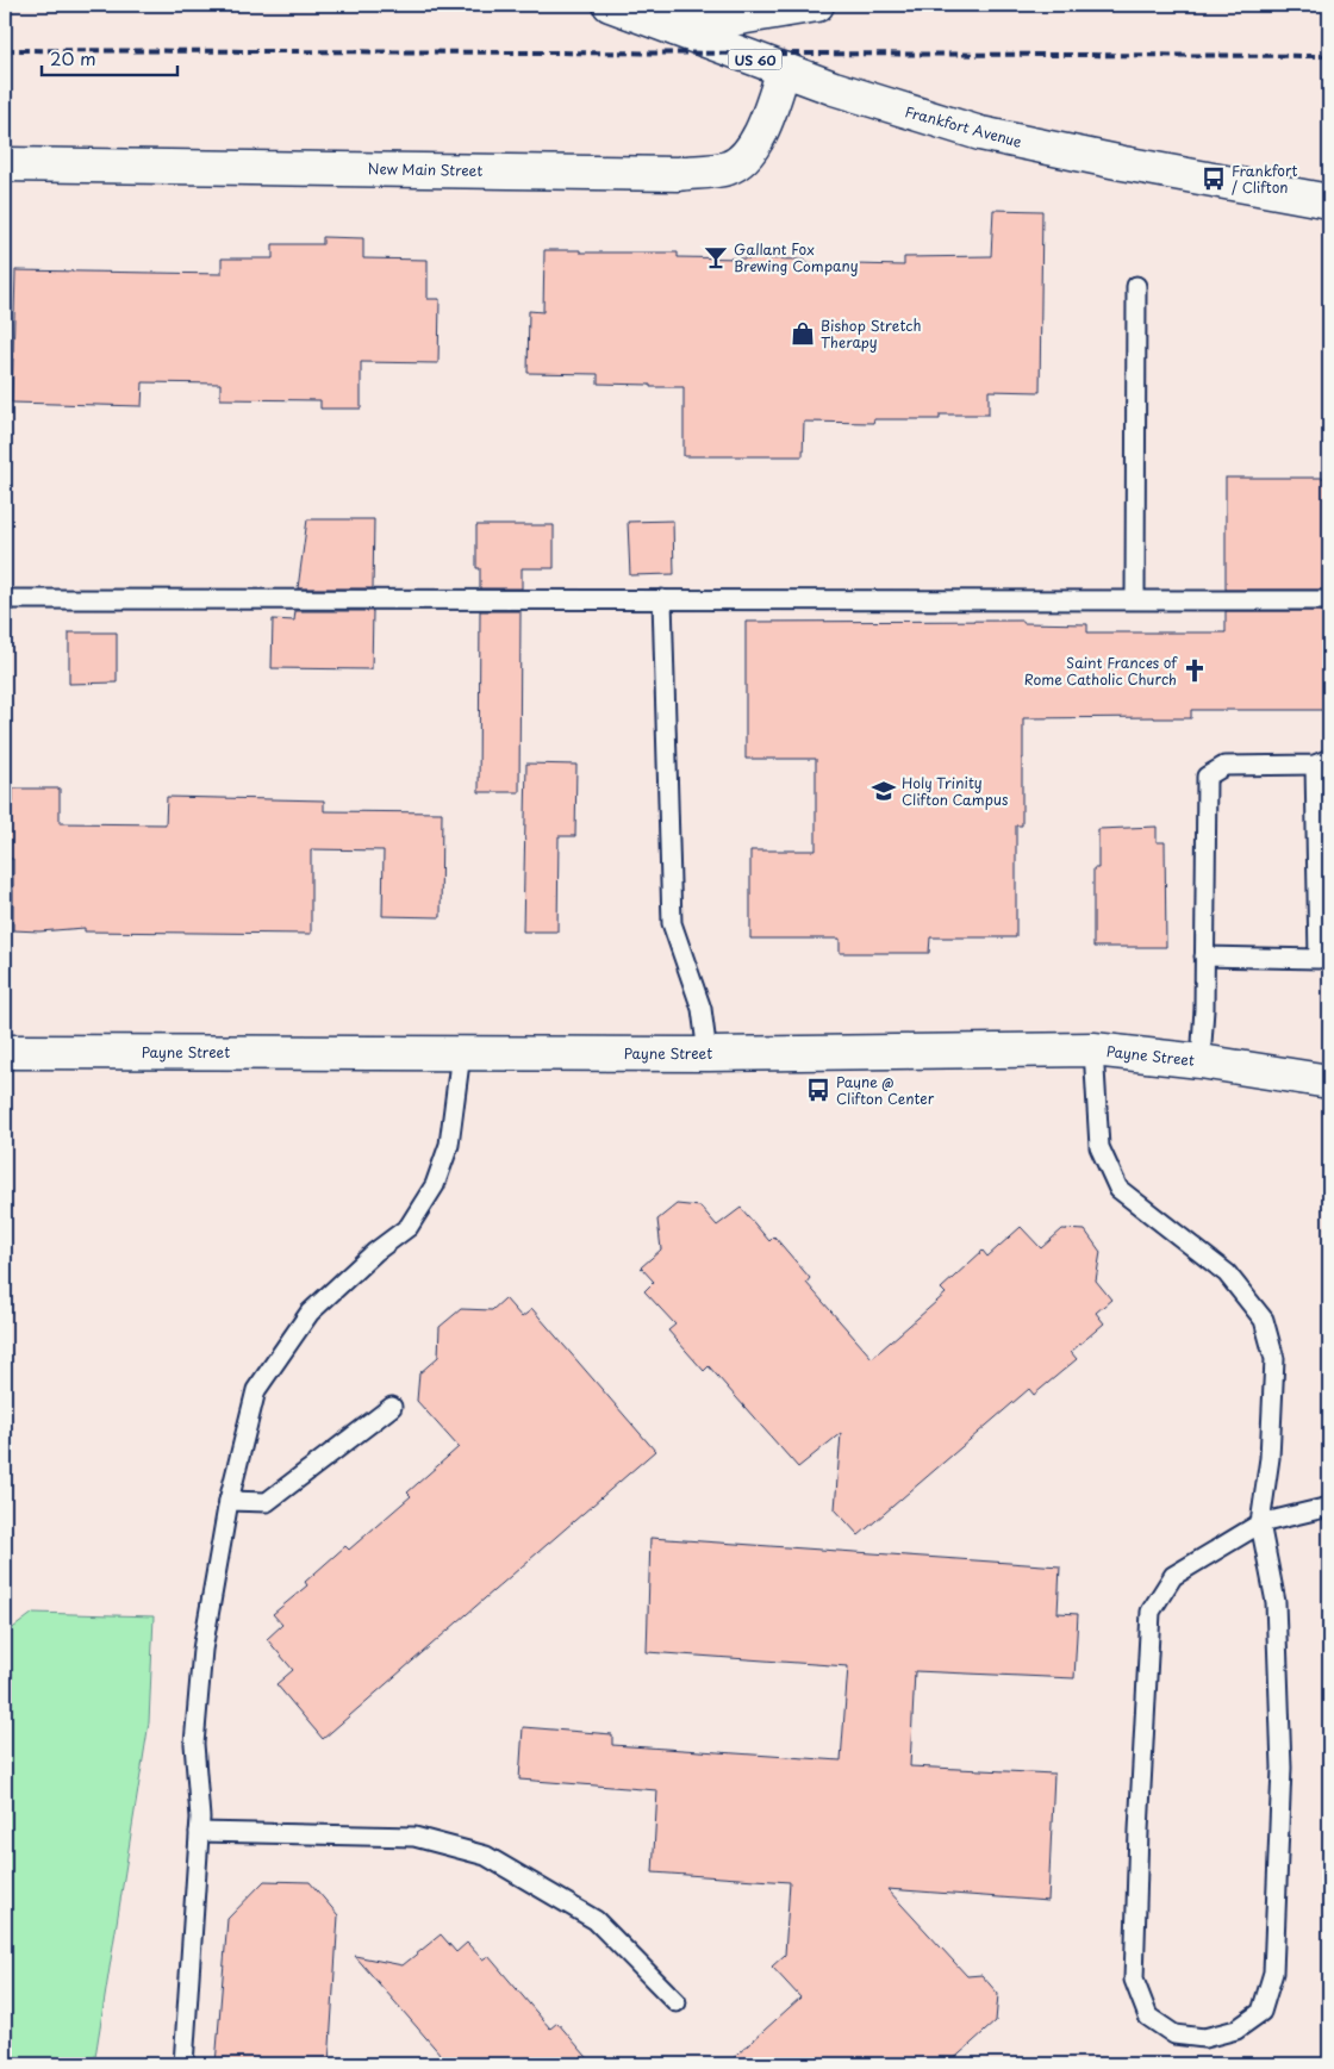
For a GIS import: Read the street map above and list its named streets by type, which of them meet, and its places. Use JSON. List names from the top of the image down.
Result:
{
  "streets": {
    "street": [
      "US 60",
      "Frankfort Avenue",
      "New Main Street",
      "Payne Street"
    ]
  },
  "crossings": [
    ["Frankfort Avenue", "New Main Street"]
  ],
  "places": {
    "bus stop": ["Frankfort / Clifton", "Payne @ Clifton Center"],
    "bar": ["Gallant Fox Brewing Company"],
    "shop": ["Bishop Stretch Therapy"],
    "church": ["Saint Frances of Rome Catholic Church"],
    "school or university": ["Holy Trinity Clifton Campus"]
  },
  "scale_bar": "20 m"
}
